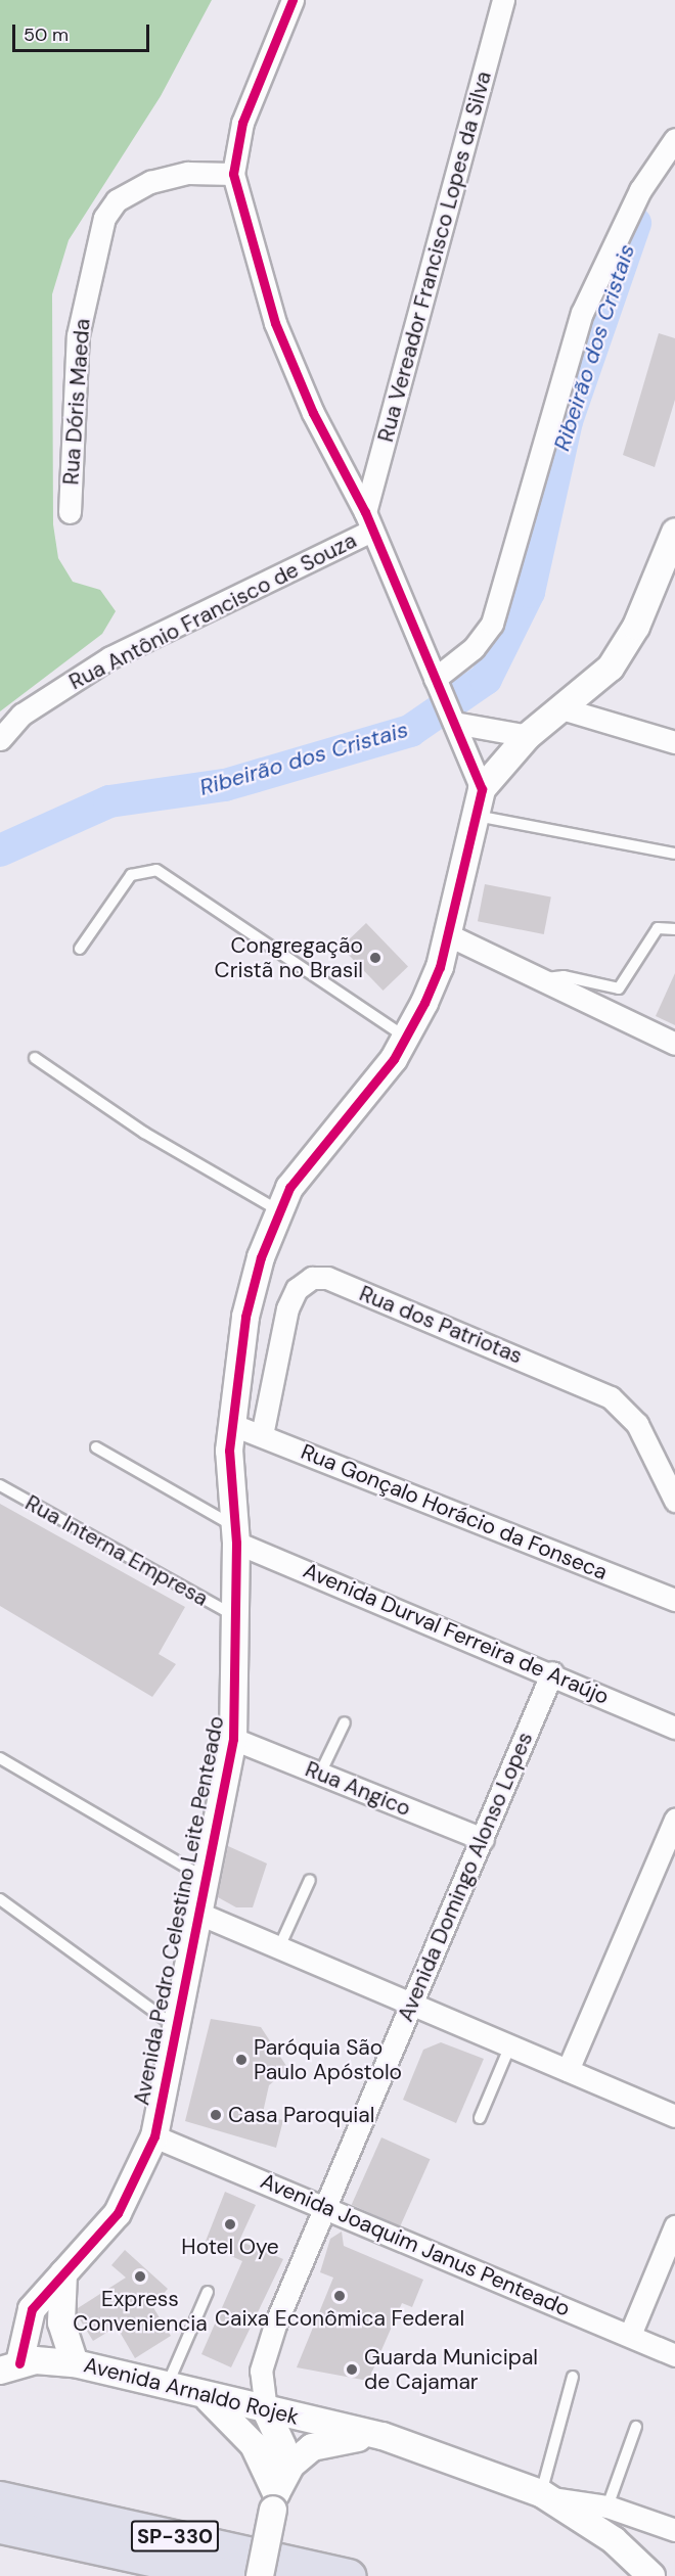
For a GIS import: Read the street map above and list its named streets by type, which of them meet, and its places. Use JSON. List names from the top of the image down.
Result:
{
  "streets": {
    "highway": ["SP-330"],
    "street": [
      "Rua Vereador Francisco Lopes da Silva",
      "Rua Dóris Maeda",
      "Rua Antônio Francisco de Souza",
      "Rua dos Patriotas",
      "Rua Gonçalo Horácio da Fonseca",
      "Avenida Durval Ferreira de Araújo",
      "Rua Angico",
      "Avenida Domingo Alonso Lopes",
      "Avenida Pedro Celestino Leite Penteado",
      "Avenida Joaquim Janus Penteado",
      "Avenida Arnaldo Rojek"
    ],
    "lane": ["Rua Interna Empresa"]
  },
  "crossings": [
    ["Rua Vereador Francisco Lopes da Silva", "Rua Antônio Francisco de Souza"],
    ["Rua dos Patriotas", "Rua Gonçalo Horácio da Fonseca"],
    ["Rua Gonçalo Horácio da Fonseca", "Avenida Pedro Celestino Leite Penteado"],
    ["Rua Interna Empresa", "Avenida Pedro Celestino Leite Penteado"],
    ["Avenida Durval Ferreira de Araújo", "Avenida Domingo Alonso Lopes"],
    ["Avenida Durval Ferreira de Araújo", "Avenida Pedro Celestino Leite Penteado"],
    ["Rua Angico", "Avenida Domingo Alonso Lopes"],
    ["Rua Angico", "Avenida Pedro Celestino Leite Penteado"],
    ["Avenida Domingo Alonso Lopes", "Avenida Joaquim Janus Penteado"],
    ["Avenida Domingo Alonso Lopes", "Avenida Arnaldo Rojek"],
    ["Avenida Pedro Celestino Leite Penteado", "Avenida Joaquim Janus Penteado"],
    ["Avenida Pedro Celestino Leite Penteado", "Avenida Arnaldo Rojek"]
  ],
  "water": ["Ribeirão dos Cristais"],
  "places": [
    "Congregação Cristã no Brasil",
    "Paróquia São Paulo Apóstolo",
    "Casa Paroquial",
    "Hotel Oye",
    "Express Conveniencia",
    "Caixa Econômica Federal",
    "Guarda Municipal de Cajamar"
  ],
  "scale_bar": "50 m"
}
